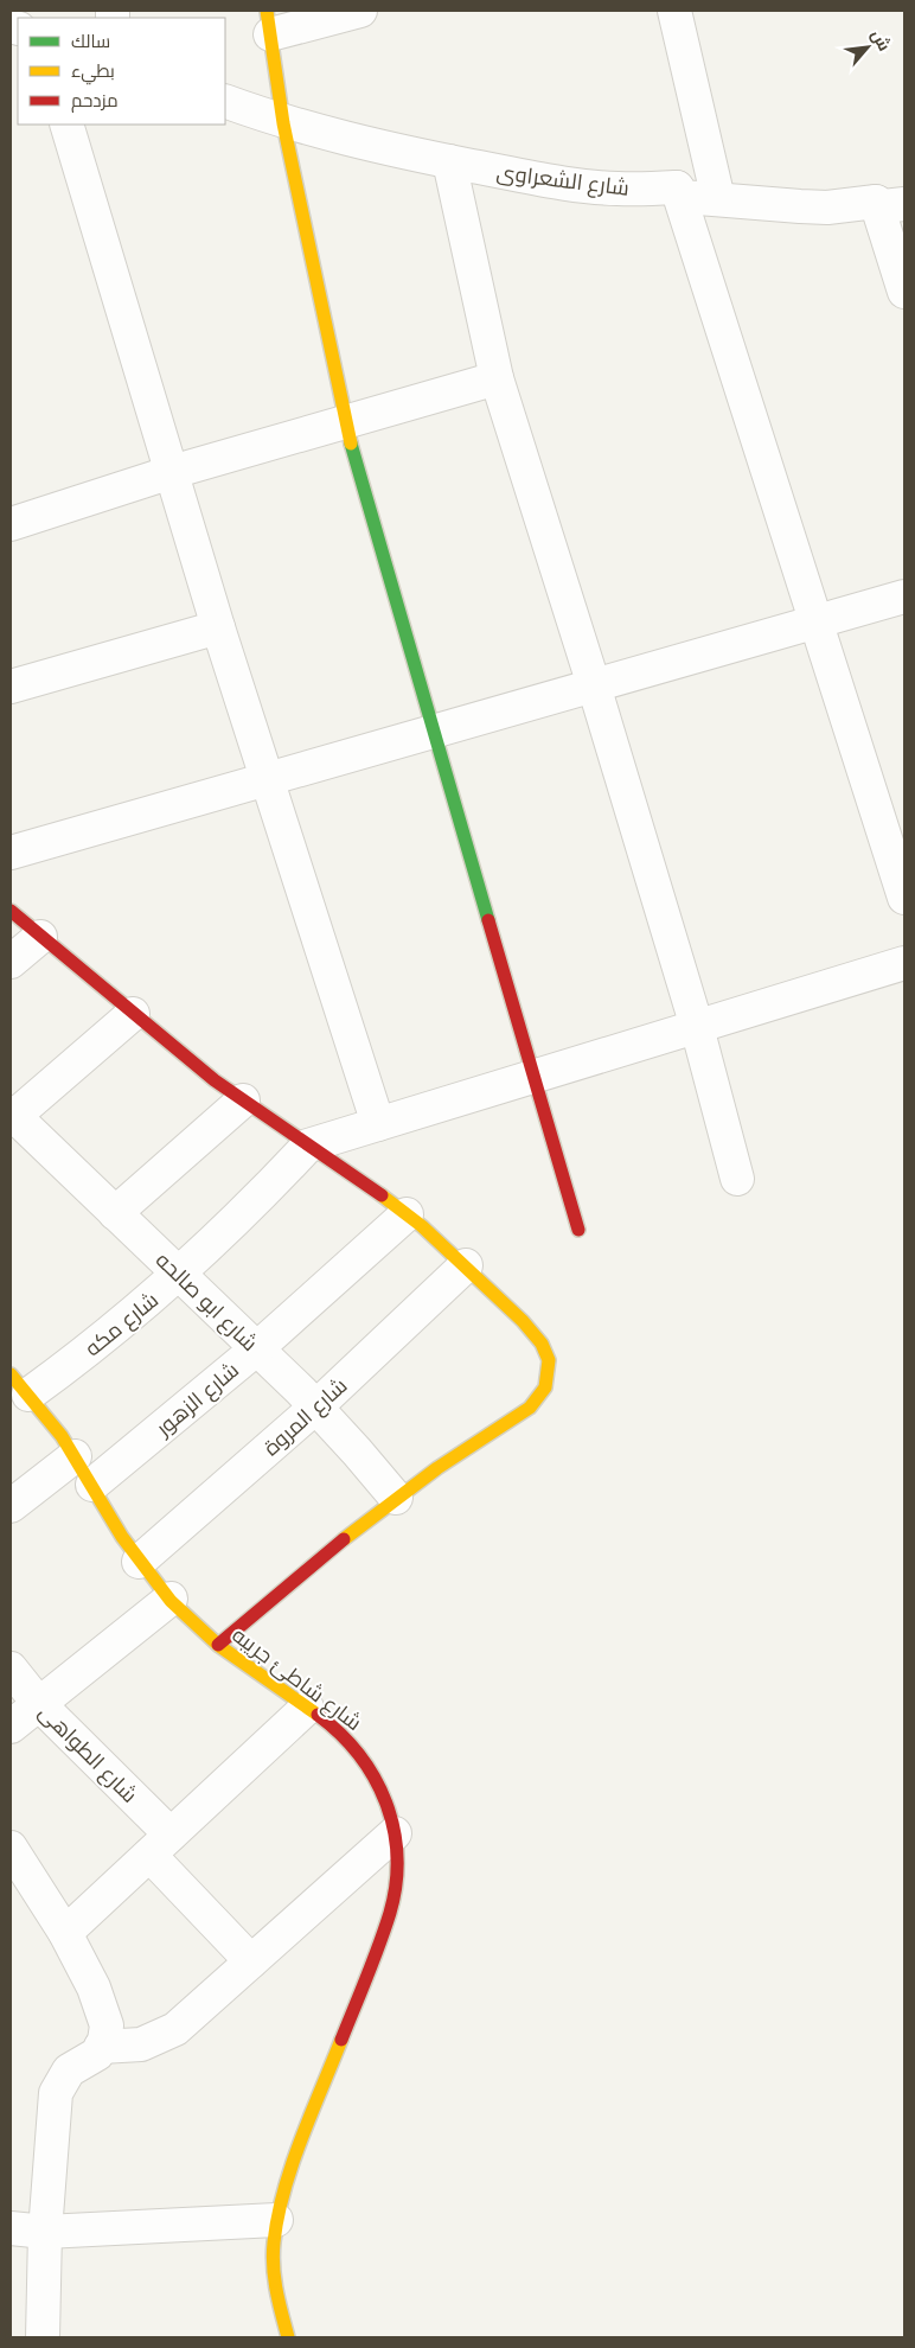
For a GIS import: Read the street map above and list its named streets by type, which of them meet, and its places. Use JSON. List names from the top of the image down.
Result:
{
  "streets": {
    "street": [
      "شارع الشعراوى",
      "شارع ابو صالحه",
      "شارع مكه",
      "شارع الزهور",
      "شارع المروة",
      "شارع شاطئ جريبه",
      "شارع الطواهى"
    ]
  },
  "crossings": [
    ["شارع ابو صالحه", "شارع مكه"],
    ["شارع ابو صالحه", "شارع الزهور"],
    ["شارع ابو صالحه", "شارع المروة"],
    ["شارع مكه", "شارع شاطئ جريبه"],
    ["شارع الزهور", "شارع شاطئ جريبه"],
    ["شارع المروة", "شارع شاطئ جريبه"]
  ],
  "legend": ["سالك", "بطيء", "مزدحم"],
  "north": "top right"
}
